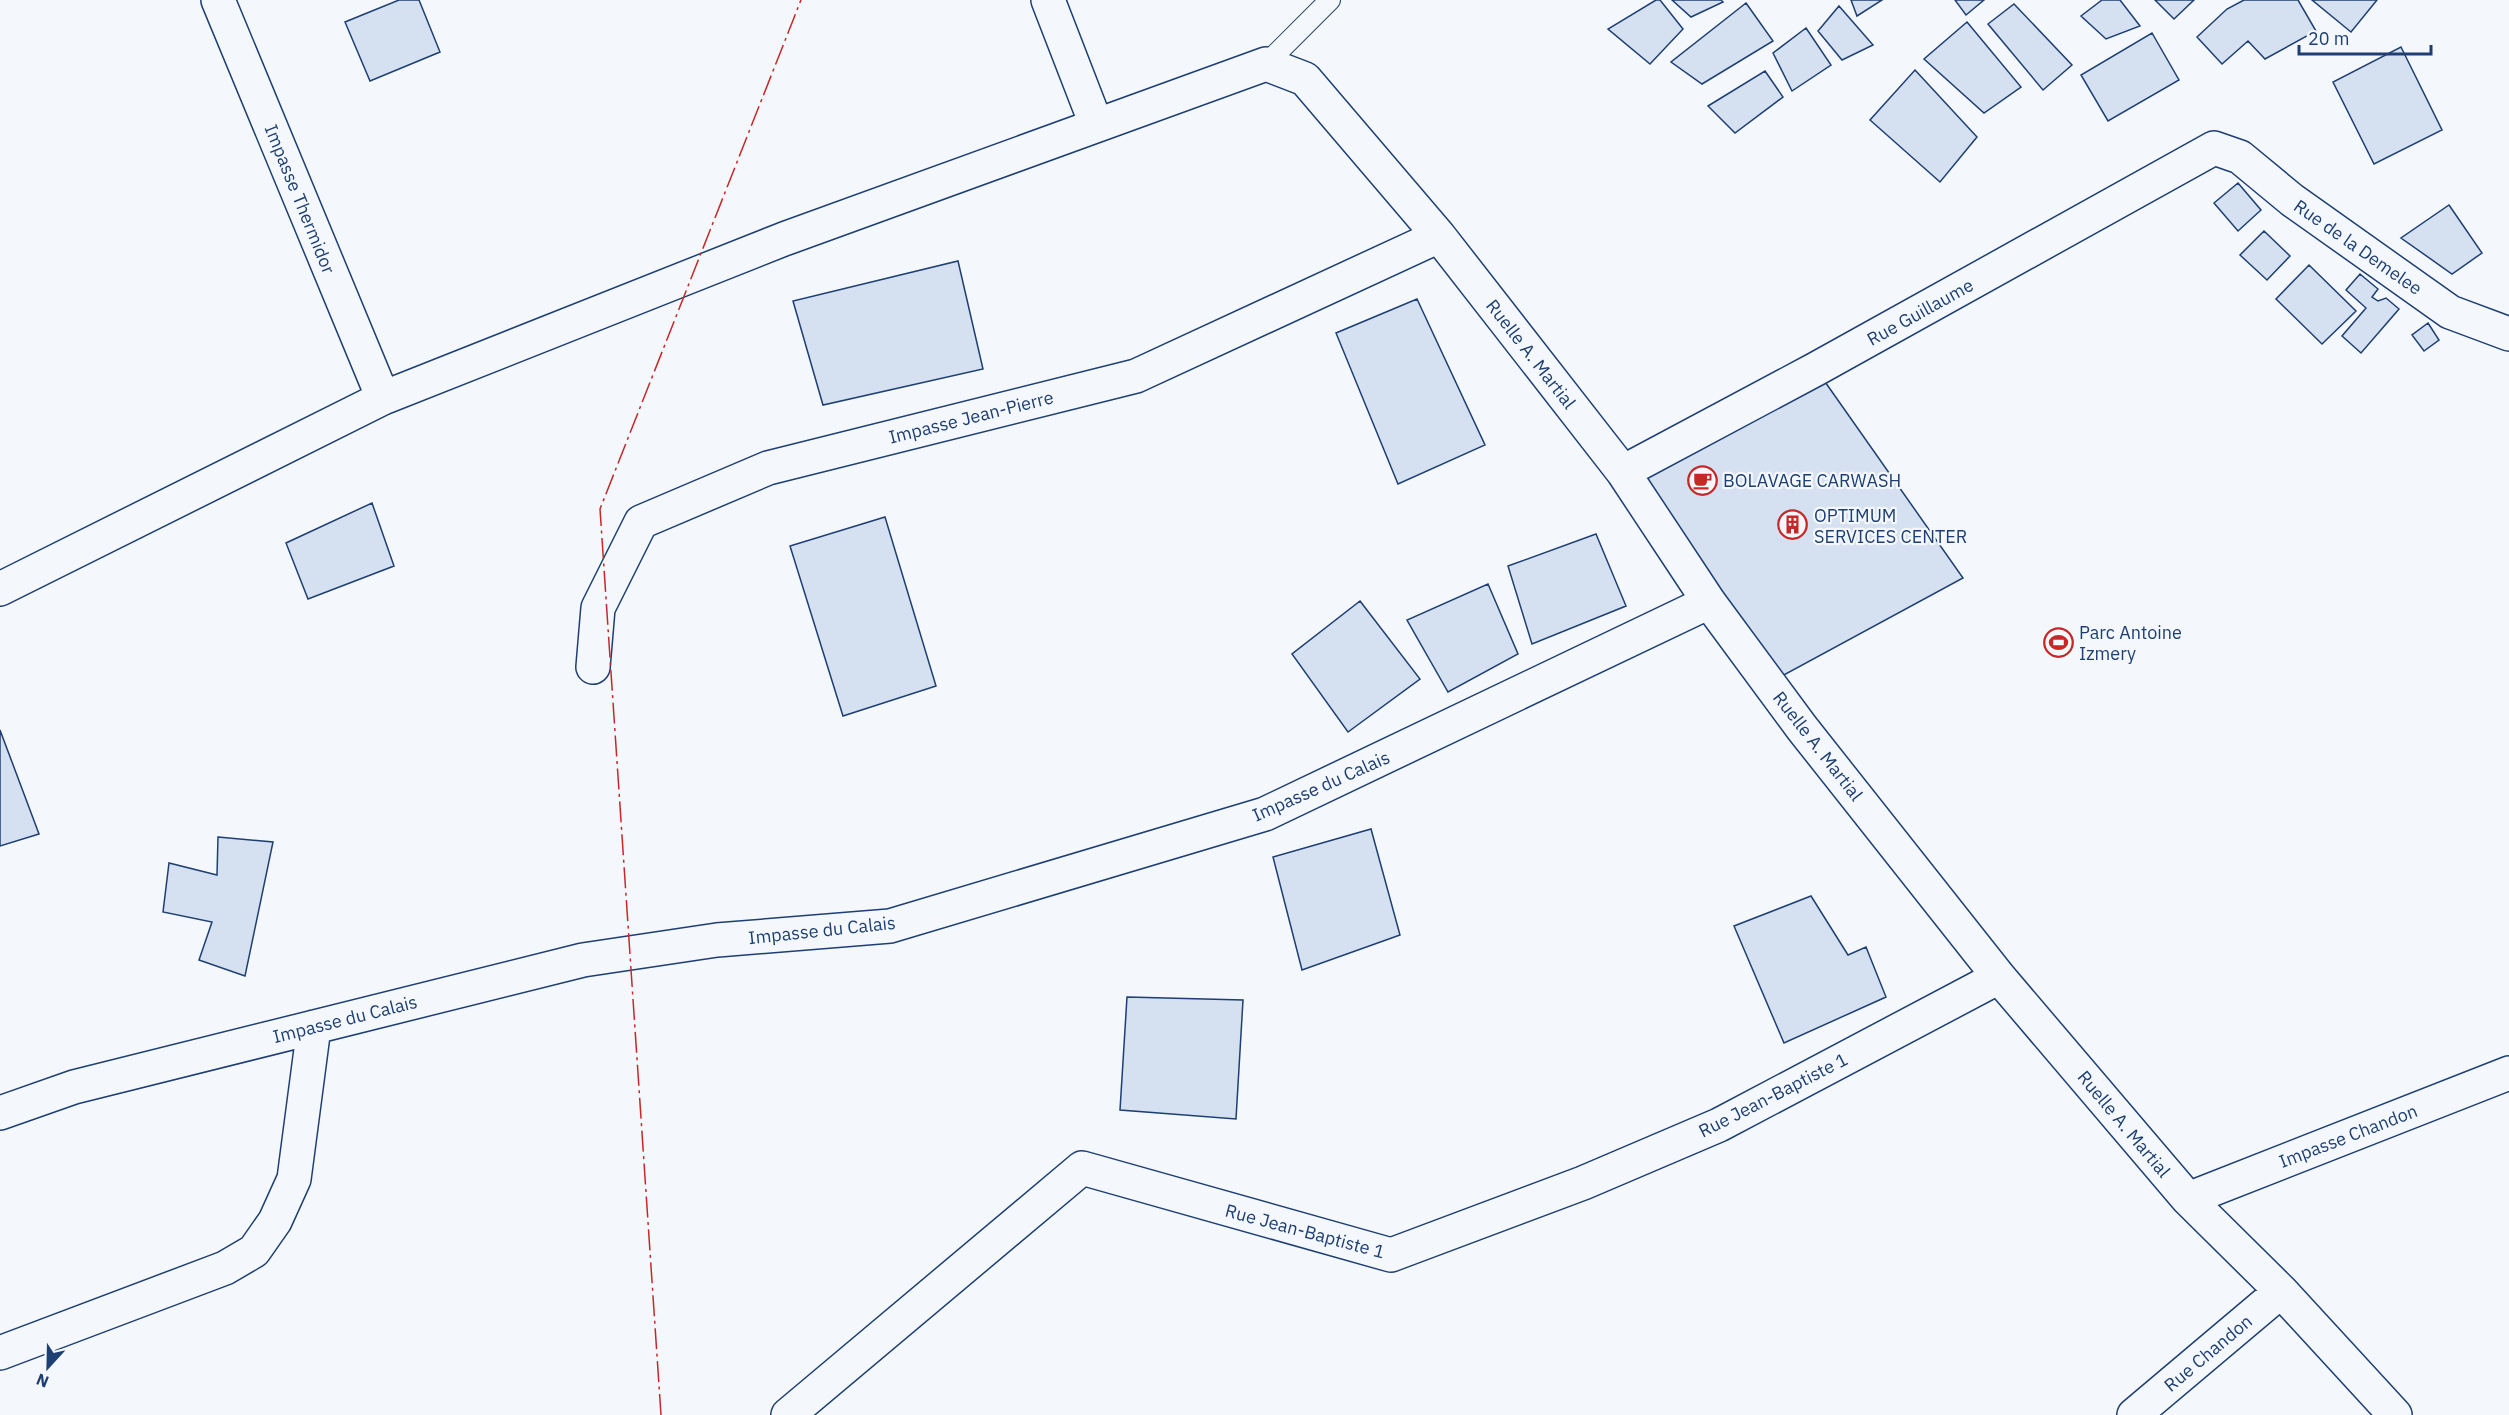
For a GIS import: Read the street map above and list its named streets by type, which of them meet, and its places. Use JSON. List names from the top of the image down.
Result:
{
  "streets": {
    "street": [
      "Impasse Thermidor",
      "Rue de la Demelee",
      "Rue Guillaume",
      "Ruelle A. Martial",
      "Impasse Jean-Pierre",
      "Impasse du Calais",
      "Rue Jean-Baptiste 1",
      "Impasse Chandon",
      "Rue Chandon"
    ]
  },
  "crossings": [
    ["Rue de la Demelee", "Rue Guillaume"],
    ["Rue Guillaume", "Ruelle A. Martial"],
    ["Ruelle A. Martial", "Impasse Jean-Pierre"],
    ["Ruelle A. Martial", "Impasse du Calais"],
    ["Ruelle A. Martial", "Rue Jean-Baptiste 1"],
    ["Ruelle A. Martial", "Impasse Chandon"],
    ["Ruelle A. Martial", "Rue Chandon"]
  ],
  "places": {
    "cafe": ["BOLAVAGE CARWASH"],
    "building": ["OPTIMUM SERVICES CENTER"],
    "sports": ["Parc Antoine Izmery"]
  },
  "scale_bar": "20 m",
  "north": "bottom"
}
